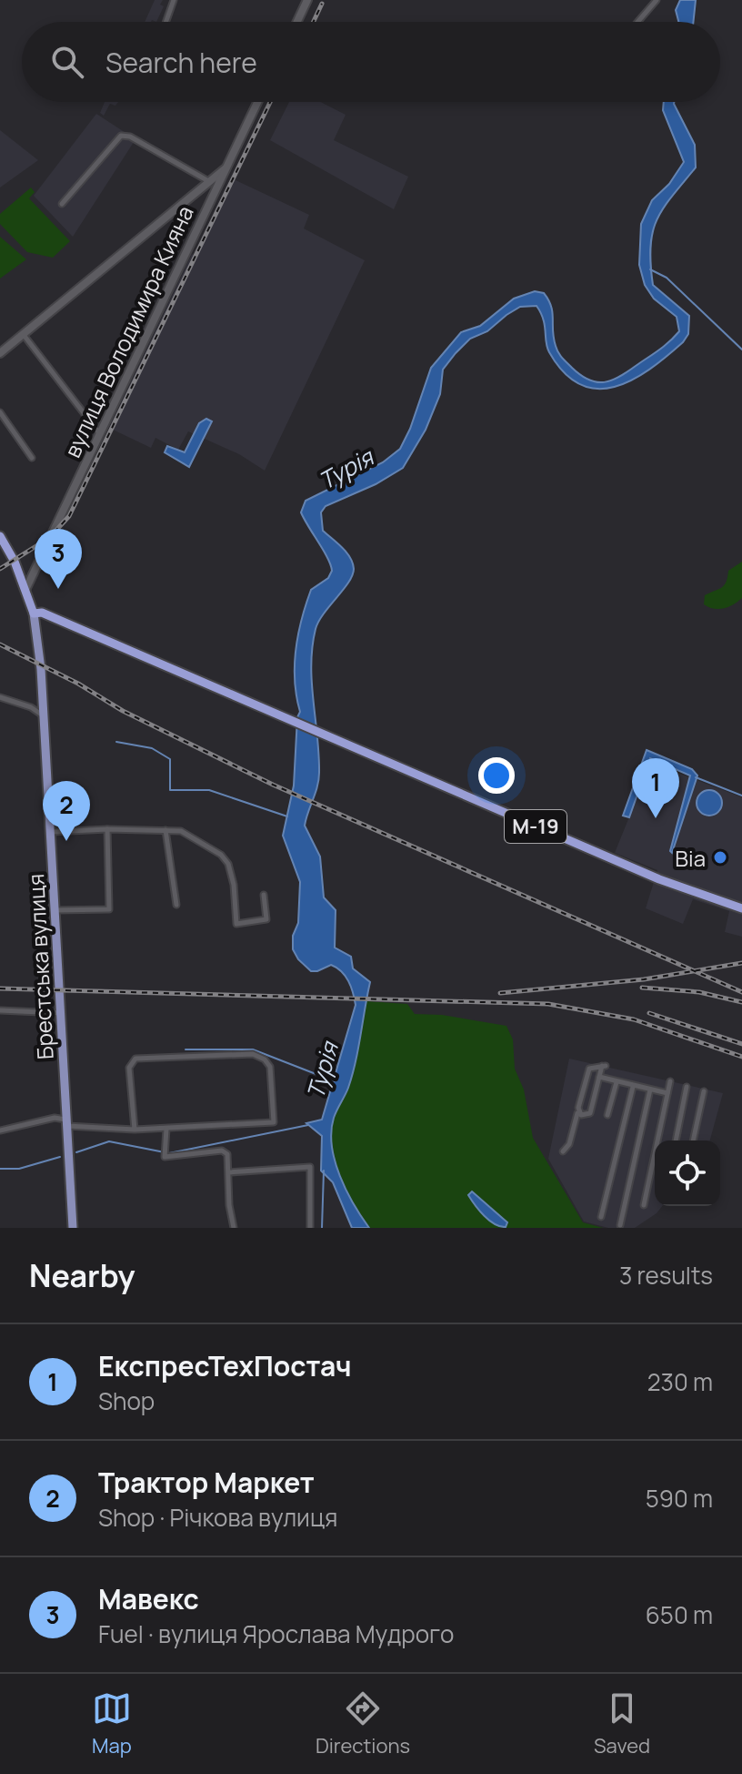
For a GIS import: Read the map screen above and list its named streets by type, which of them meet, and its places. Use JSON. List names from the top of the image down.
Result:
{
  "streets": {
    "highway": ["М-19", "Брестська вулиця"],
    "main road": ["вулиця Володимира Кияна"]
  },
  "crossings": [
    ["вулиця Володимира Кияна", "Брестська вулиця"],
    ["М-19", "Брестська вулиця"]
  ],
  "water": ["Турія"],
  "places": ["Віа"],
  "page": {
    "search": "Search here",
    "pins": ["3", "1", "2"],
    "heading": ["Nearby", "3 results"],
    "list": [
      {
        "mark": "1",
        "name": "ЕкспресТехПостач",
        "note": "Shop",
        "value": "230 m"
      },
      {
        "mark": "2",
        "name": "Трактор Маркет",
        "note": "Shop · Річкова вулиця",
        "value": "590 m"
      },
      {
        "mark": "3",
        "name": "Мавекс",
        "note": "Fuel · вулиця Ярослава Мудрого",
        "value": "650 m"
      }
    ],
    "nav": ["Map", "Directions", "Saved"]
  }
}
